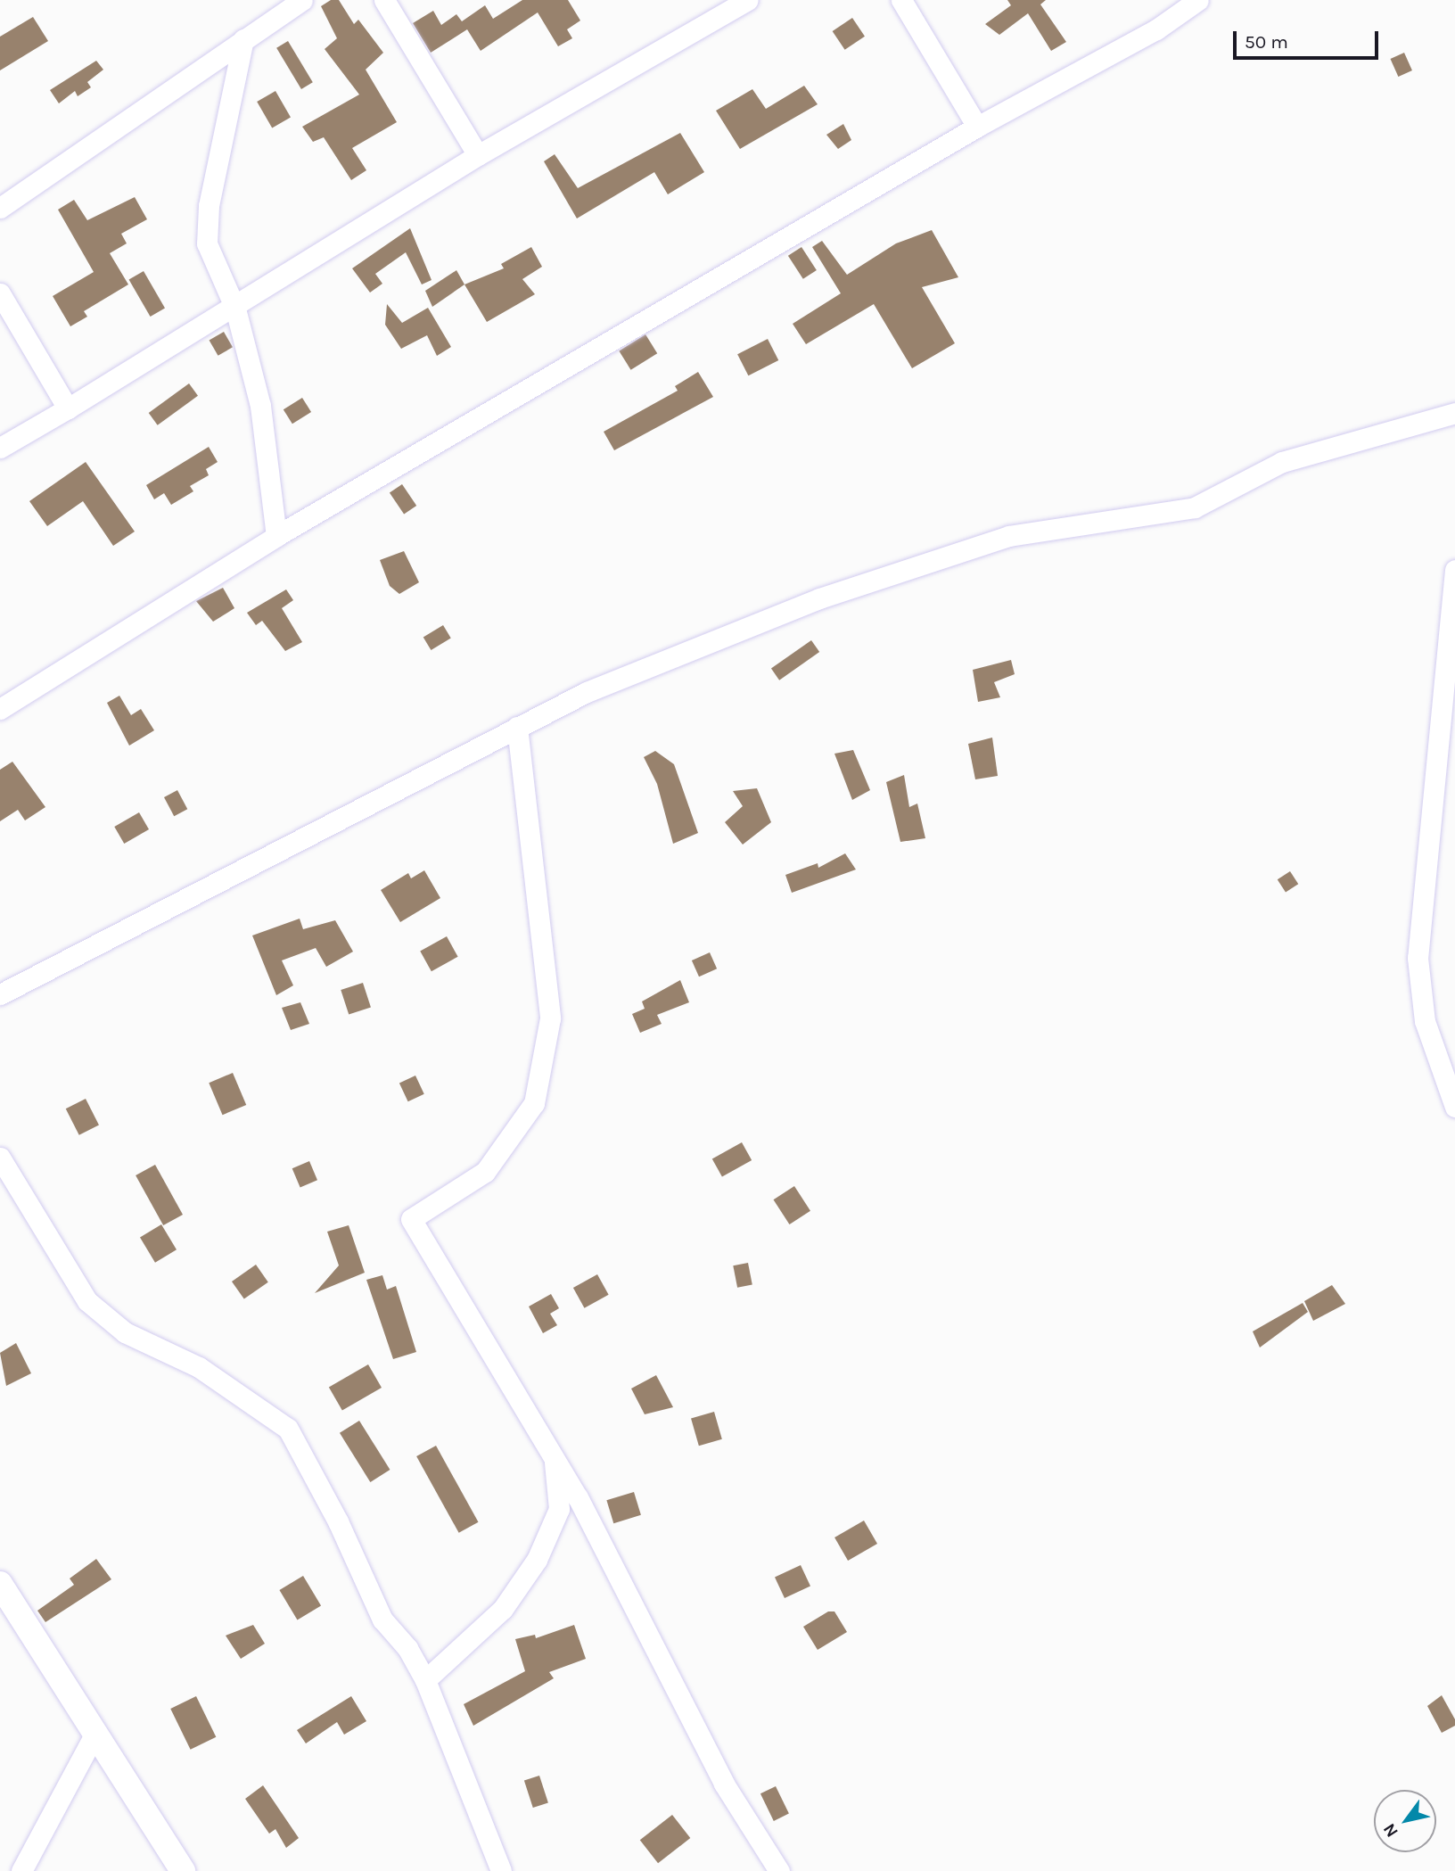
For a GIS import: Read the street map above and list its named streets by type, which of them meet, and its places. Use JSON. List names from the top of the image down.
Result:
{
  "scale_bar": "50 m",
  "north": "bottom left"
}
